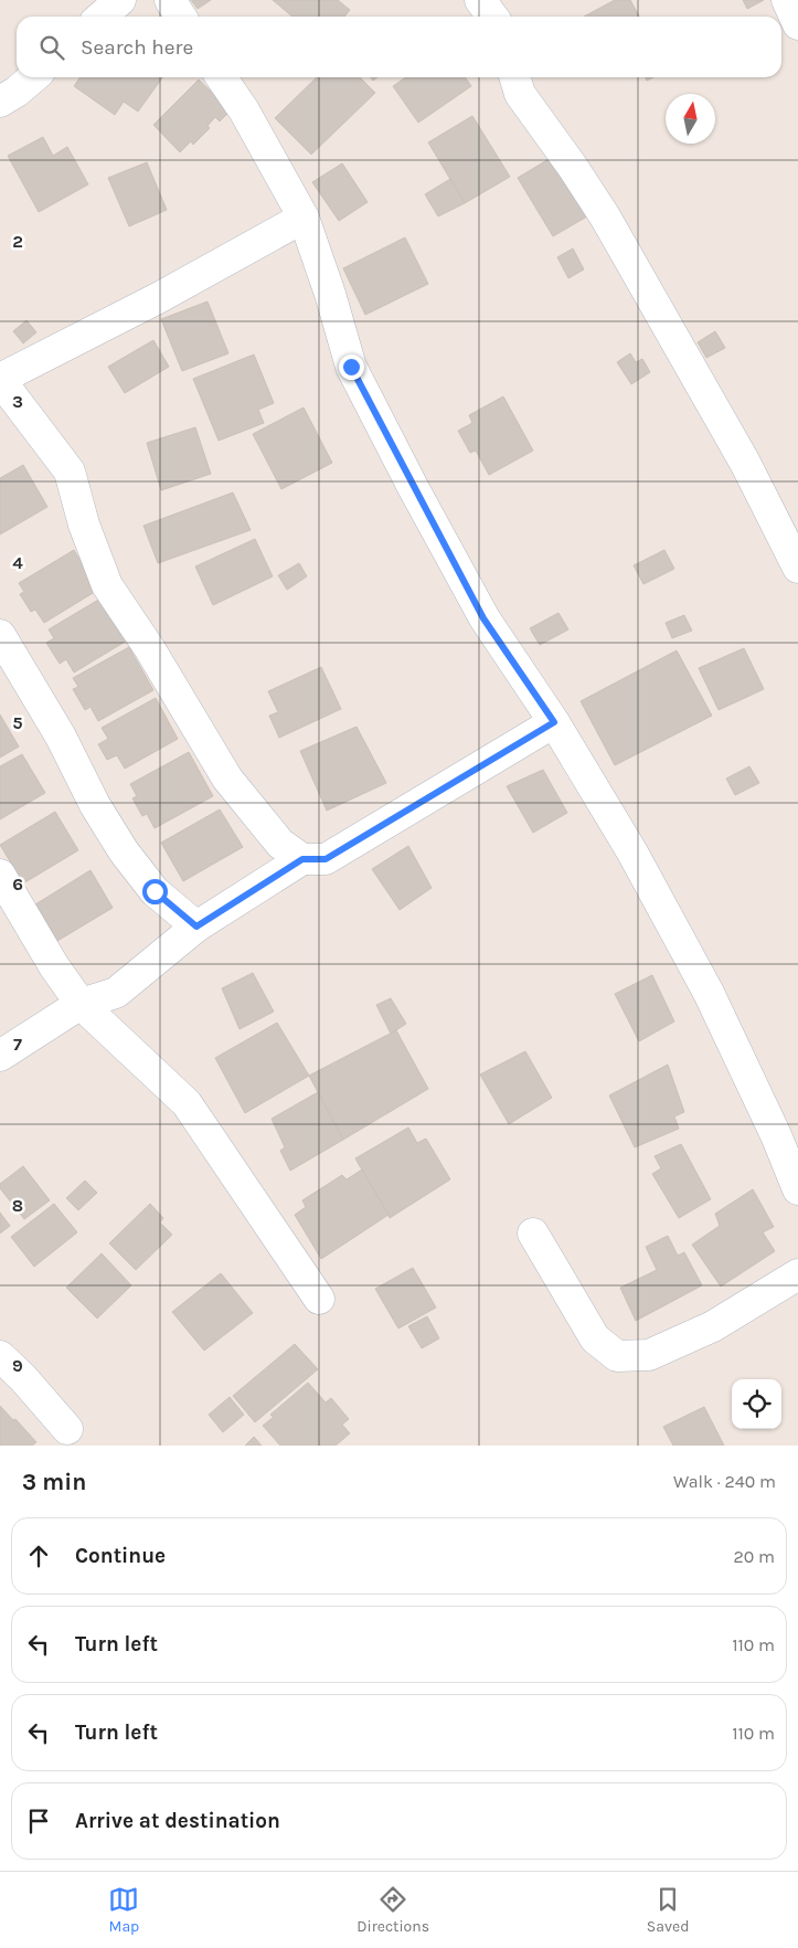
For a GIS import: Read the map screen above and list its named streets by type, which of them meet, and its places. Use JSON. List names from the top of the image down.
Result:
{
  "north": "top",
  "page": {
    "search": "Search here",
    "heading": ["3 min", "Walk · 240 m"],
    "list": [
      ["Continue", "20 m"],
      ["Turn left", "110 m"],
      ["Turn left", "110 m"],
      "Arrive at destination"
    ],
    "nav": ["Map", "Directions", "Saved"]
  },
  "grid": {
    "rows": [
      "2",
      "3",
      "4",
      "5",
      "6",
      "7",
      "8",
      "9"
    ]
  }
}
